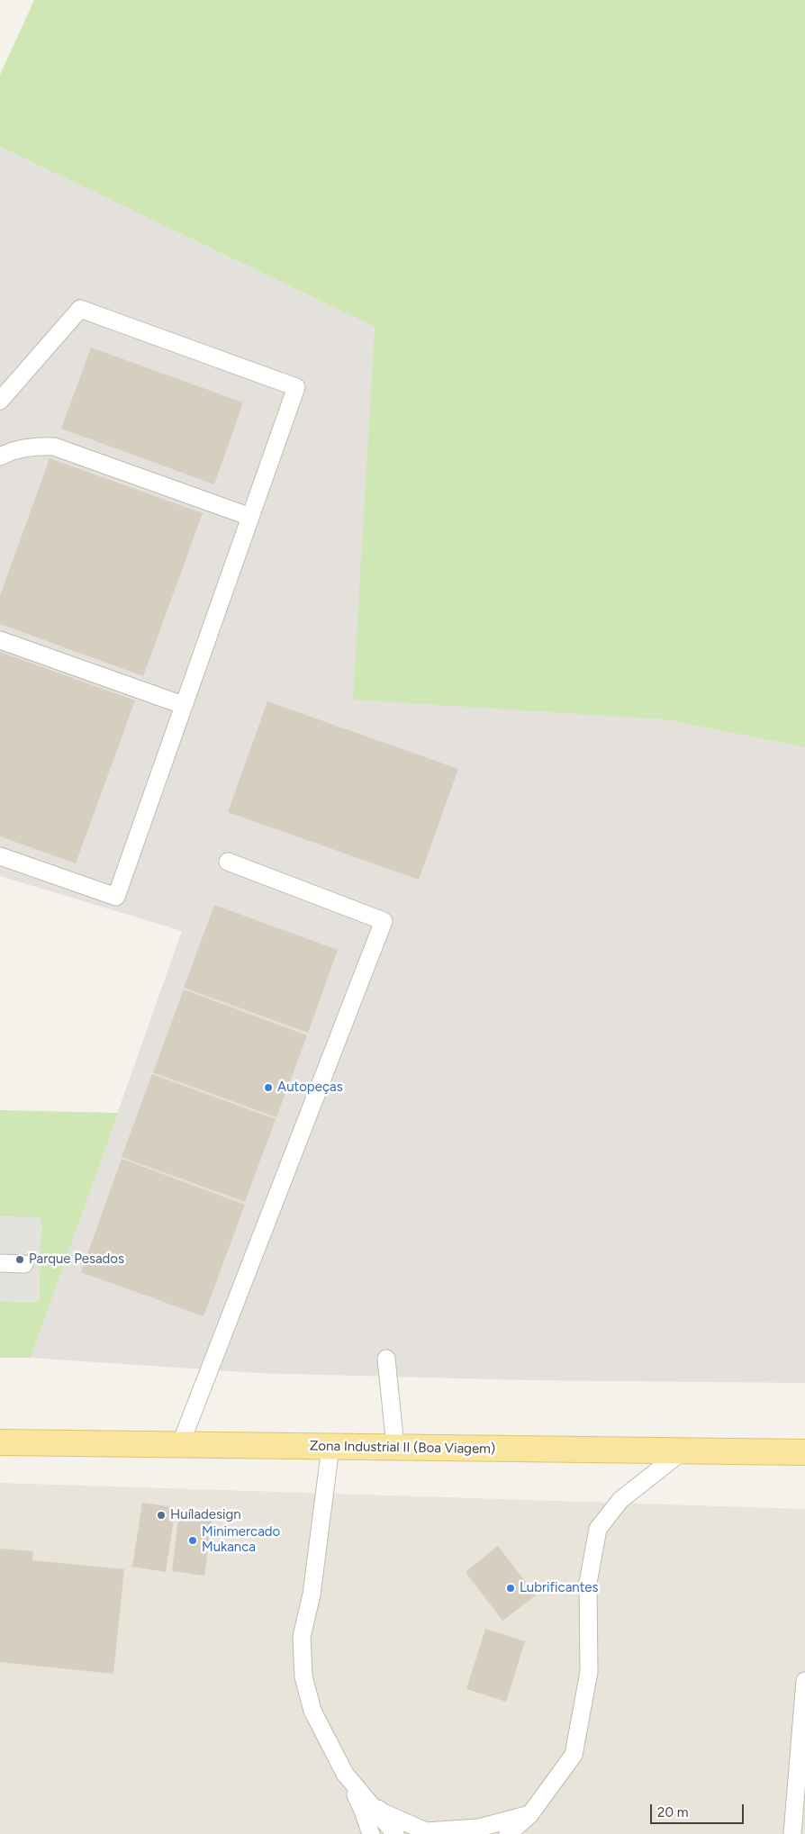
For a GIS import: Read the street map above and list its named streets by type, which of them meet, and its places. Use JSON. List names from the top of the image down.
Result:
{
  "streets": {
    "main road": ["Zona Industrial II (Boa Viagem)"]
  },
  "places": [
    "Autopeças",
    "Parque Pesados",
    "Huíladesign",
    "Minimercado Mukanca",
    "Lubrificantes"
  ],
  "scale_bar": "20 m"
}
